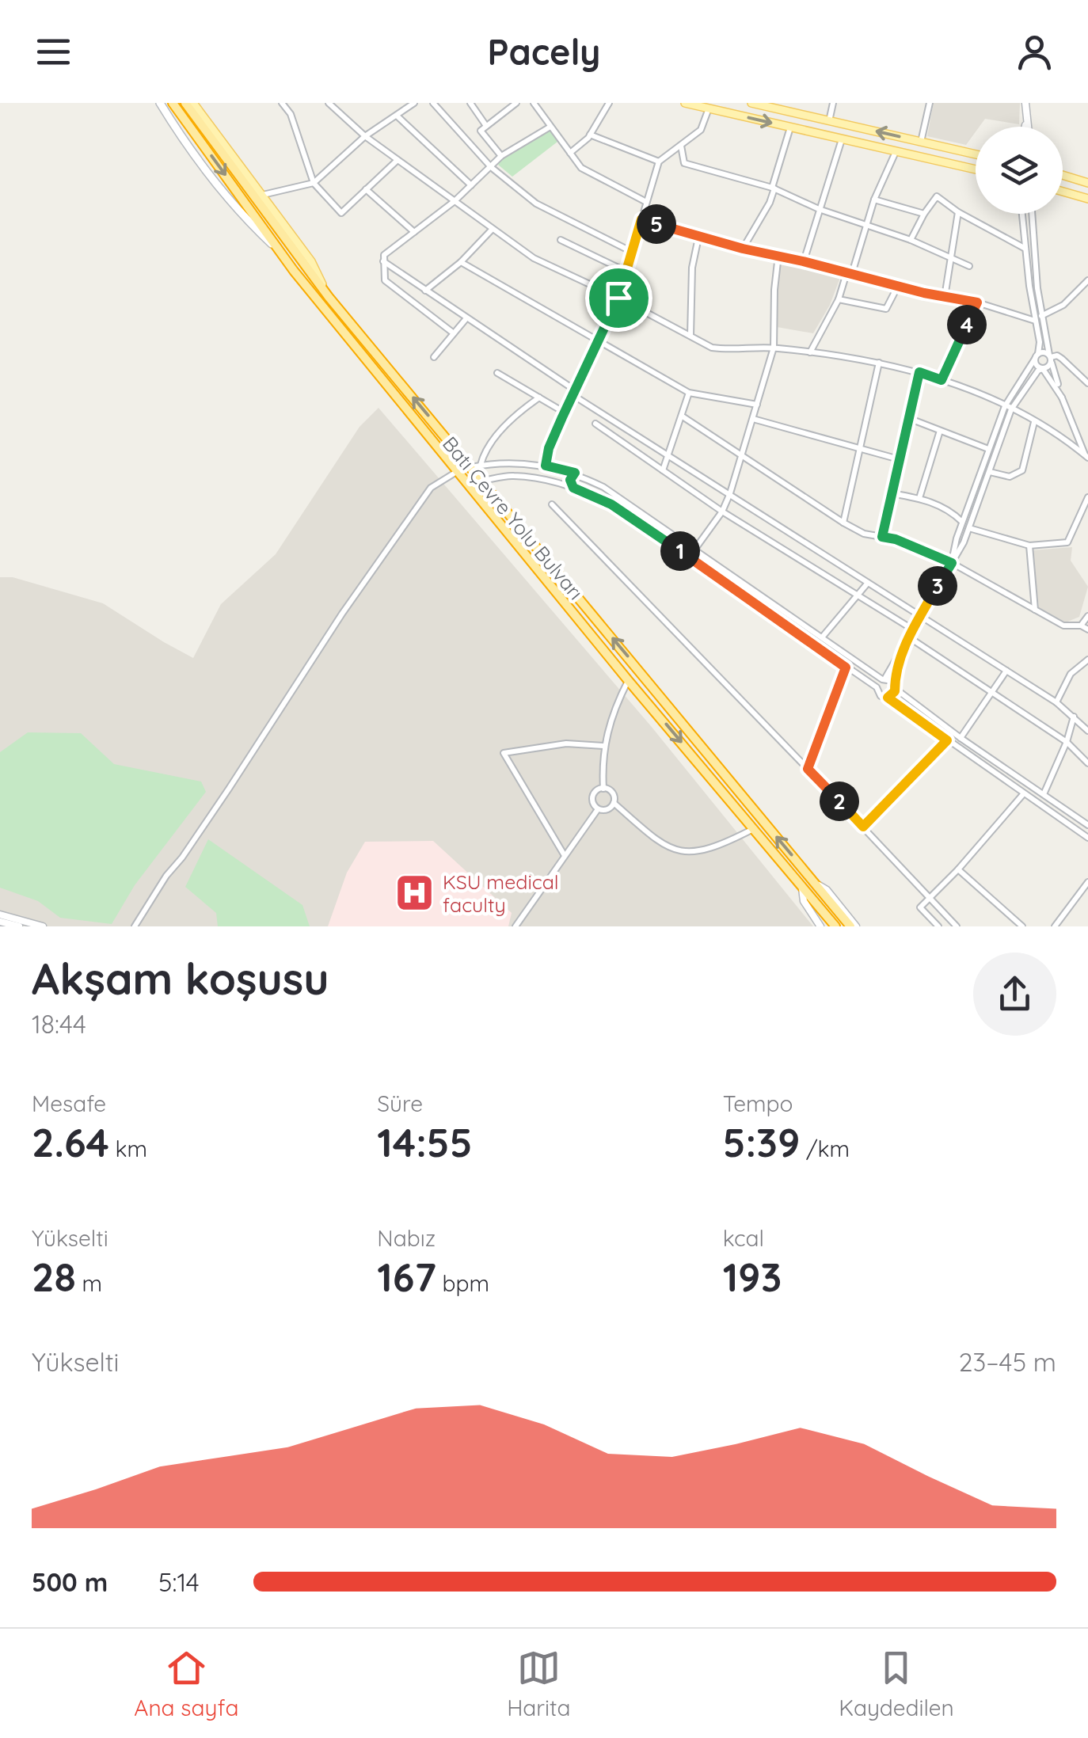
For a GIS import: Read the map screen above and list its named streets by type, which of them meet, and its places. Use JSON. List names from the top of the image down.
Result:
{
  "streets": {
    "highway": ["Batı Çevre Yolu Bulvarı"]
  },
  "places": {
    "hospital": ["KSU medical faculty"]
  },
  "page": {
    "header": "Pacely",
    "pins": [
      "5",
      "4",
      "1",
      "3",
      "2"
    ],
    "heading": ["Akşam koşusu", "18:44"],
    "stats": [
      ["Mesafe", "2.64 km"],
      ["Süre", "14:55"],
      ["Tempo", "5:39 /km"],
      ["Yükselti", "28 m"],
      ["Nabız", "167 bpm"],
      ["kcal", "193"]
    ],
    "chart": ["Yükselti", "23–45 m"],
    "list": [
      {
        "name": "500 m",
        "note": "5:14"
      }
    ],
    "tabs": ["Ana sayfa", "Harita", "Kaydedilen"]
  }
}
